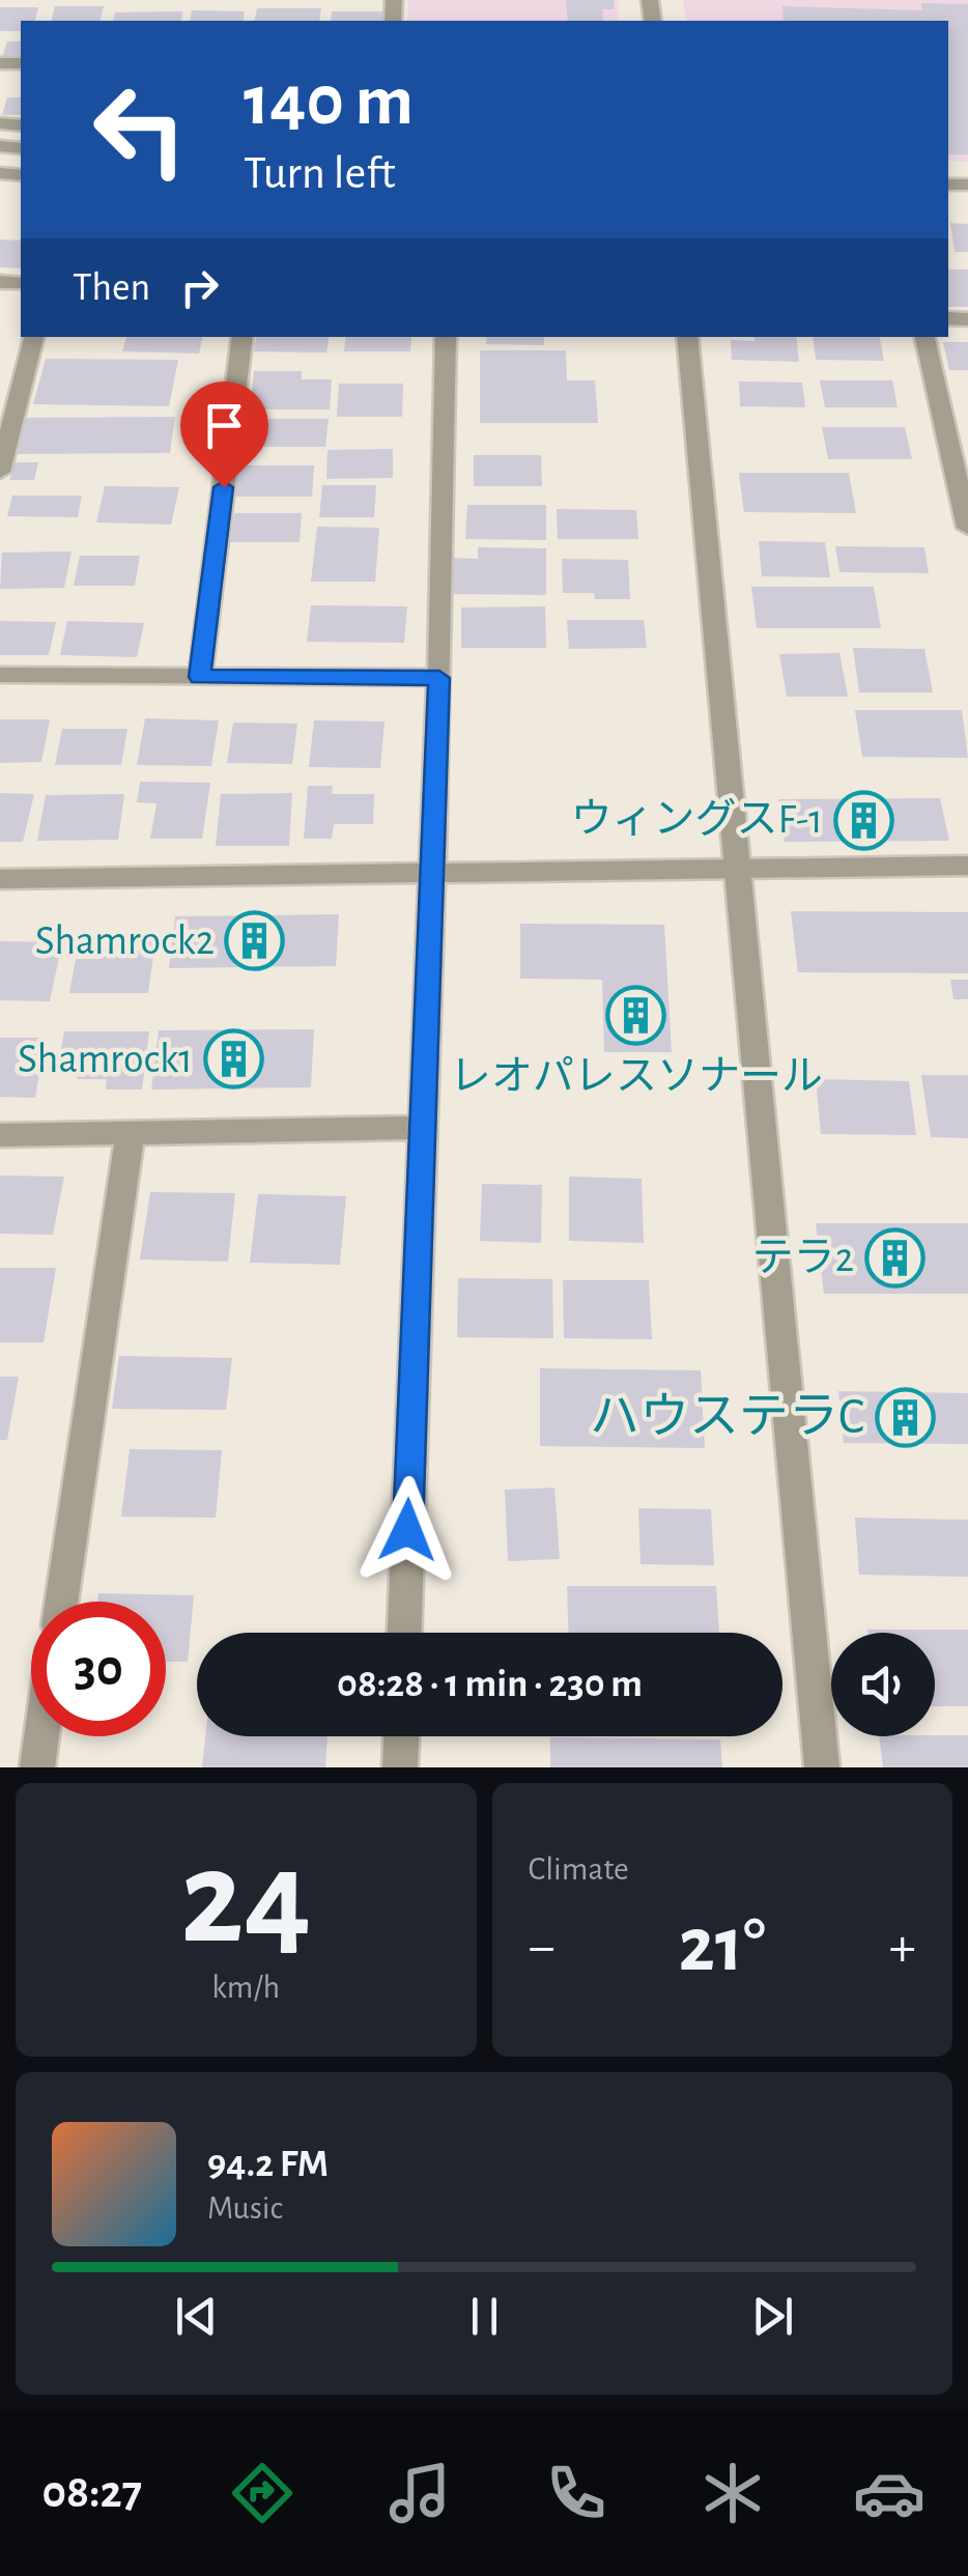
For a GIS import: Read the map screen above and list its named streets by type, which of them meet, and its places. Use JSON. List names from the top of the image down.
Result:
{
  "places": {
    "building": [
      "ウィングスF-1",
      "Shamrock2",
      "レオパレスソナール",
      "Shamrock1",
      "テラ2",
      "ハウステラC"
    ]
  },
  "page": {
    "turn": ["140 m", "Turn left"],
    "then": "Then",
    "limit": "30",
    "trip": "08:28 · 1 min · 230 m",
    "tile": [
      ["24", "km/h"],
      "Climate"
    ],
    "heat": ["−", "21°", "+"],
    "song": ["94.2 FM", "Music"],
    "tabs": "08:27"
  }
}
